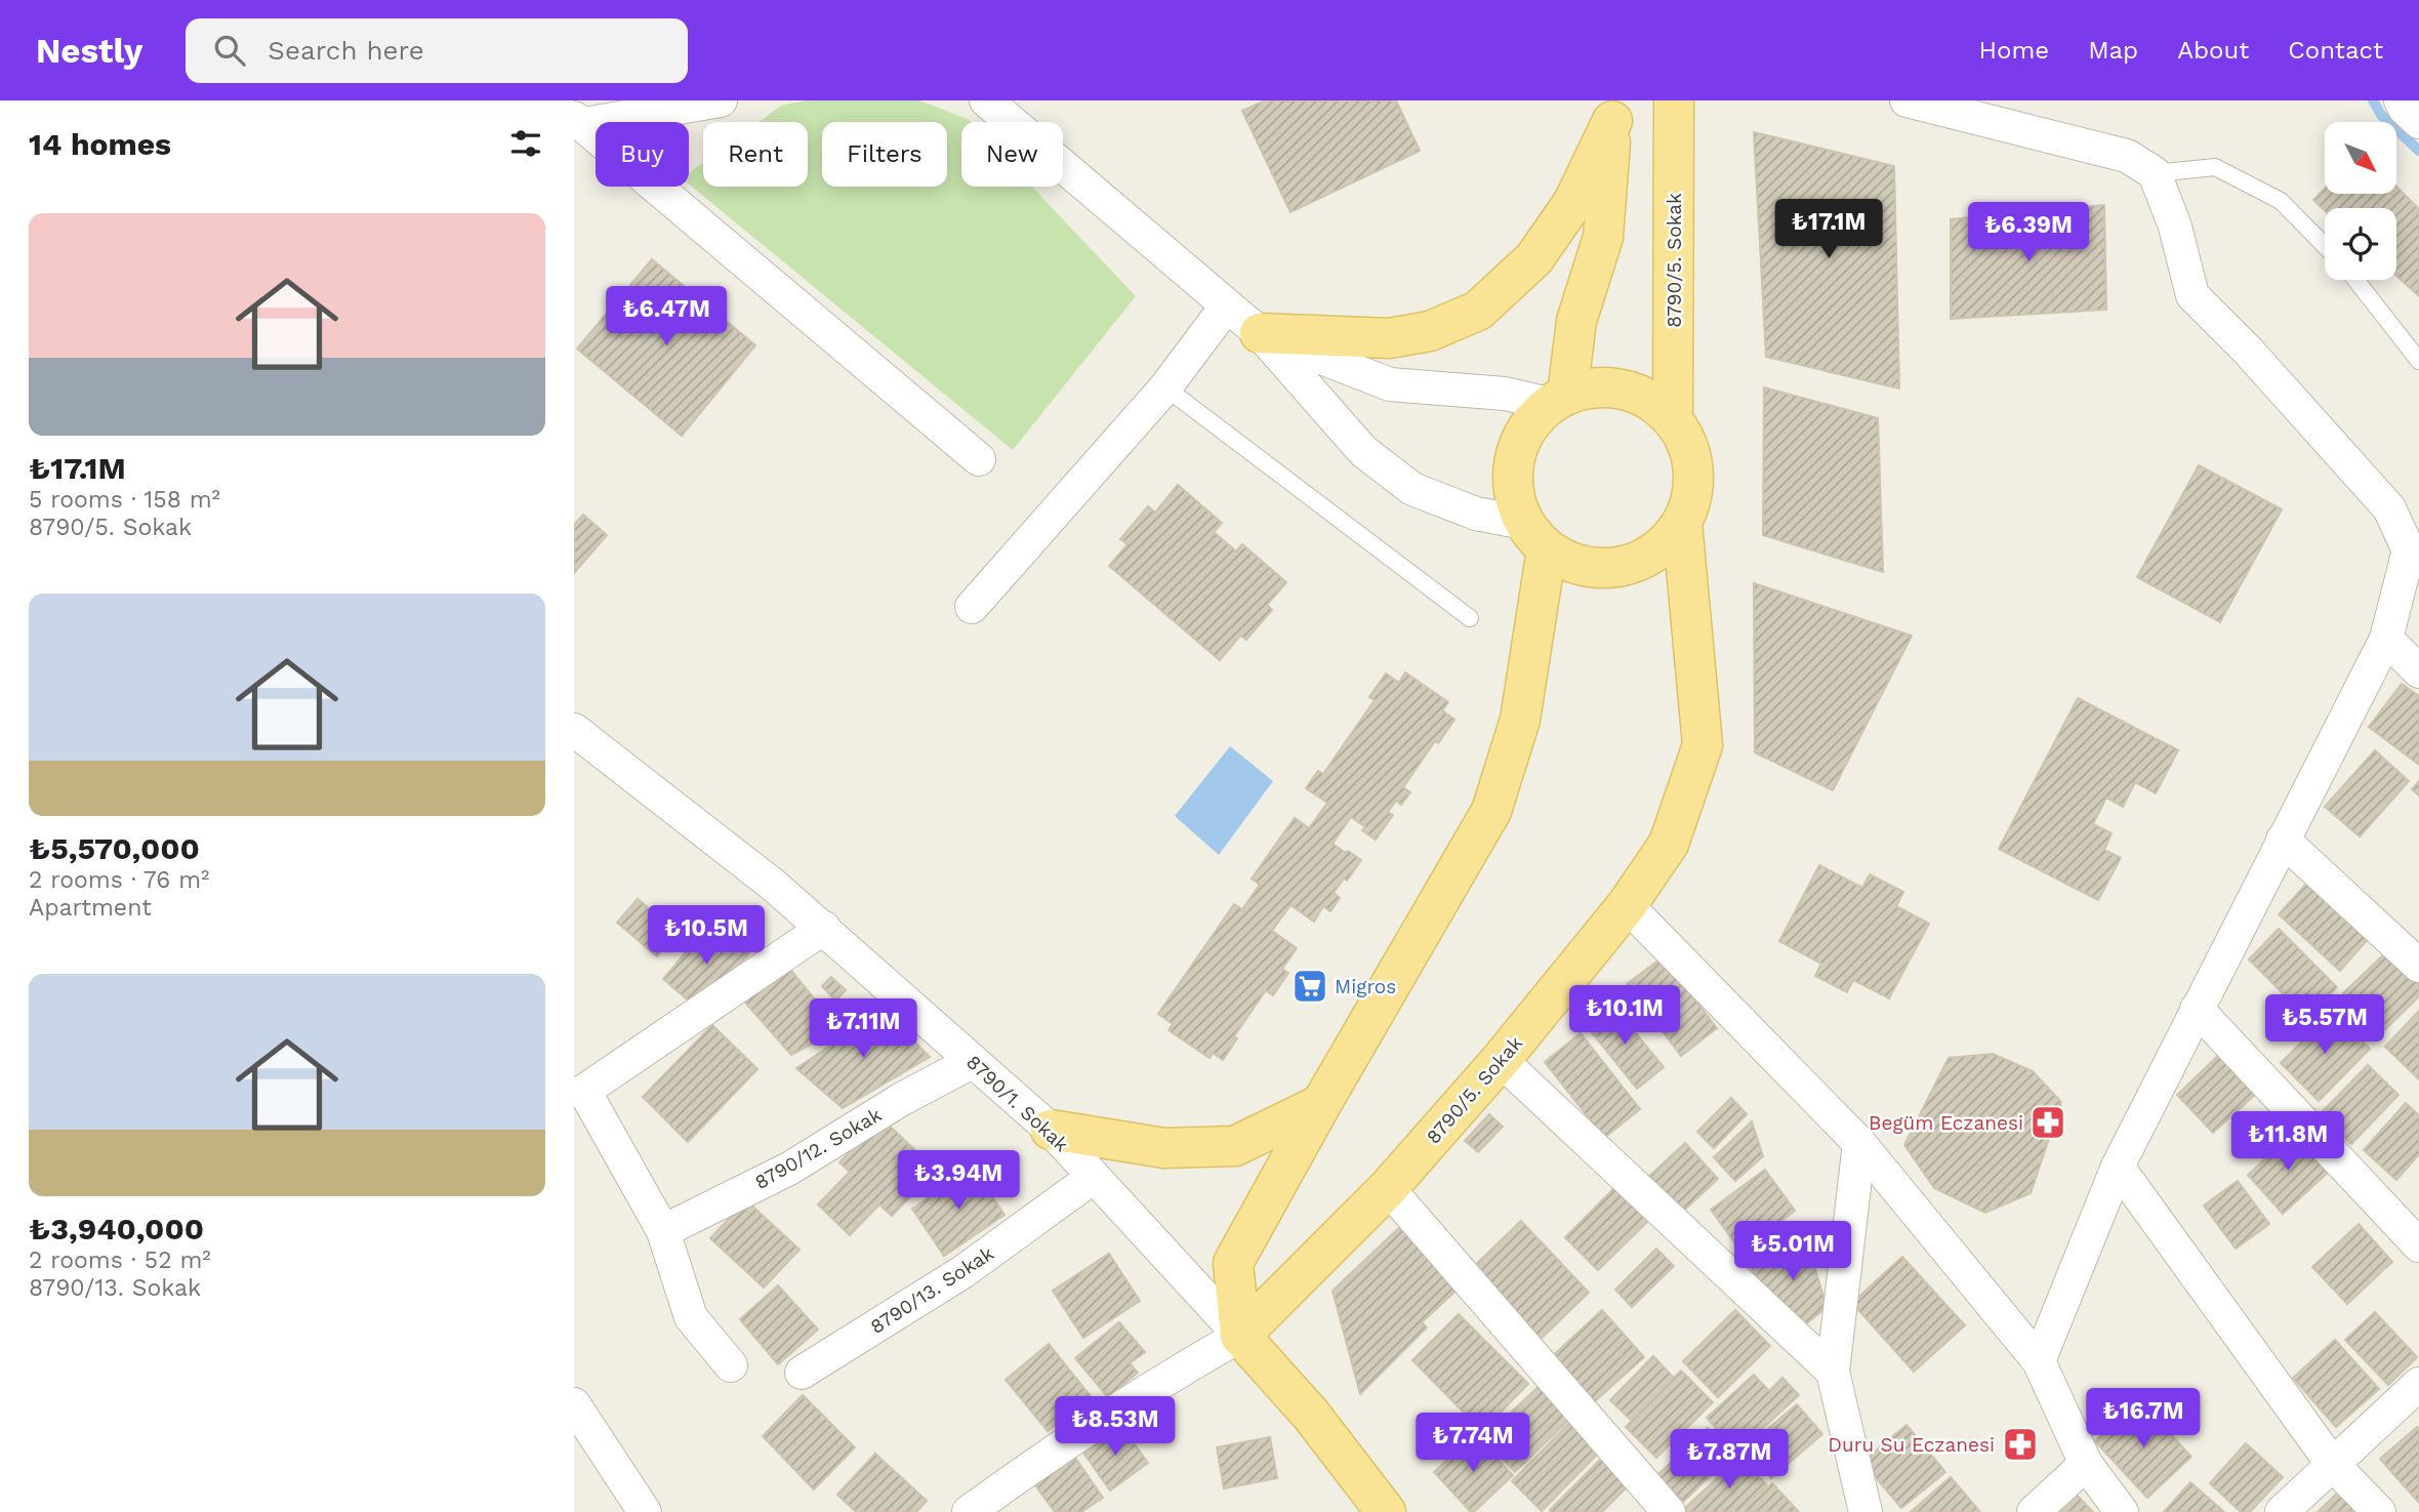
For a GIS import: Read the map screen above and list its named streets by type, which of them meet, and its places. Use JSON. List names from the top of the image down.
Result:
{
  "streets": {
    "main road": ["8790/5. Sokak"],
    "street": ["8790/1. Sokak", "8790/12. Sokak", "8790/13. Sokak"]
  },
  "crossings": [
    ["8790/5. Sokak", "8790/1. Sokak"],
    ["8790/1. Sokak", "8790/12. Sokak"],
    ["8790/1. Sokak", "8790/13. Sokak"]
  ],
  "places": {
    "supermarket": ["Migros"],
    "pharmacy": ["Begüm Eczanesi", "Duru Su Eczanesi"]
  },
  "north": "bottom right",
  "page": {
    "header": "Nestly",
    "search": "Search here",
    "nav": [
      "Home",
      "Map",
      "About",
      "Contact"
    ],
    "heading": "14 homes",
    "chip": [
      "Buy",
      "Rent",
      "Filters",
      "New"
    ],
    "list": [
      {
        "name": "₺17.1M",
        "note": "5 rooms · 158 m² · 8790/5. Sokak"
      },
      {
        "name": "₺5,570,000",
        "note": "2 rooms · 76 m² · Apartment"
      },
      {
        "name": "₺3,940,000",
        "note": "2 rooms · 52 m² · 8790/13. Sokak"
      }
    ],
    "price": [
      "₺17.1M",
      "₺6.39M",
      "₺6.47M",
      "₺10.5M",
      "₺10.1M",
      "₺5.57M",
      "₺7.11M",
      "₺11.8M",
      "₺3.94M",
      "₺5.01M",
      "₺16.7M",
      "₺8.53M",
      "₺7.74M",
      "₺7.87M"
    ]
  }
}
